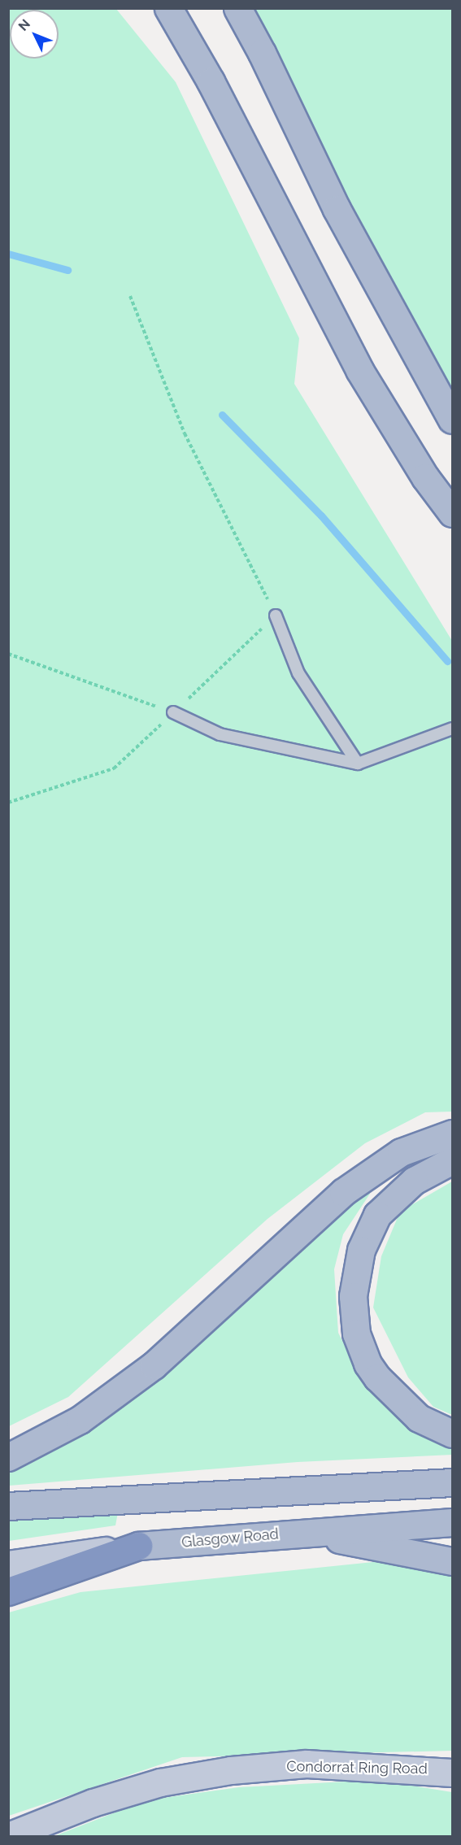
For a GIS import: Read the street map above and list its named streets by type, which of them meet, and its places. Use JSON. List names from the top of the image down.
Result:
{
  "streets": {
    "main road": ["Glasgow Road"],
    "street": ["Condorrat Ring Road"]
  },
  "north": "top left"
}
